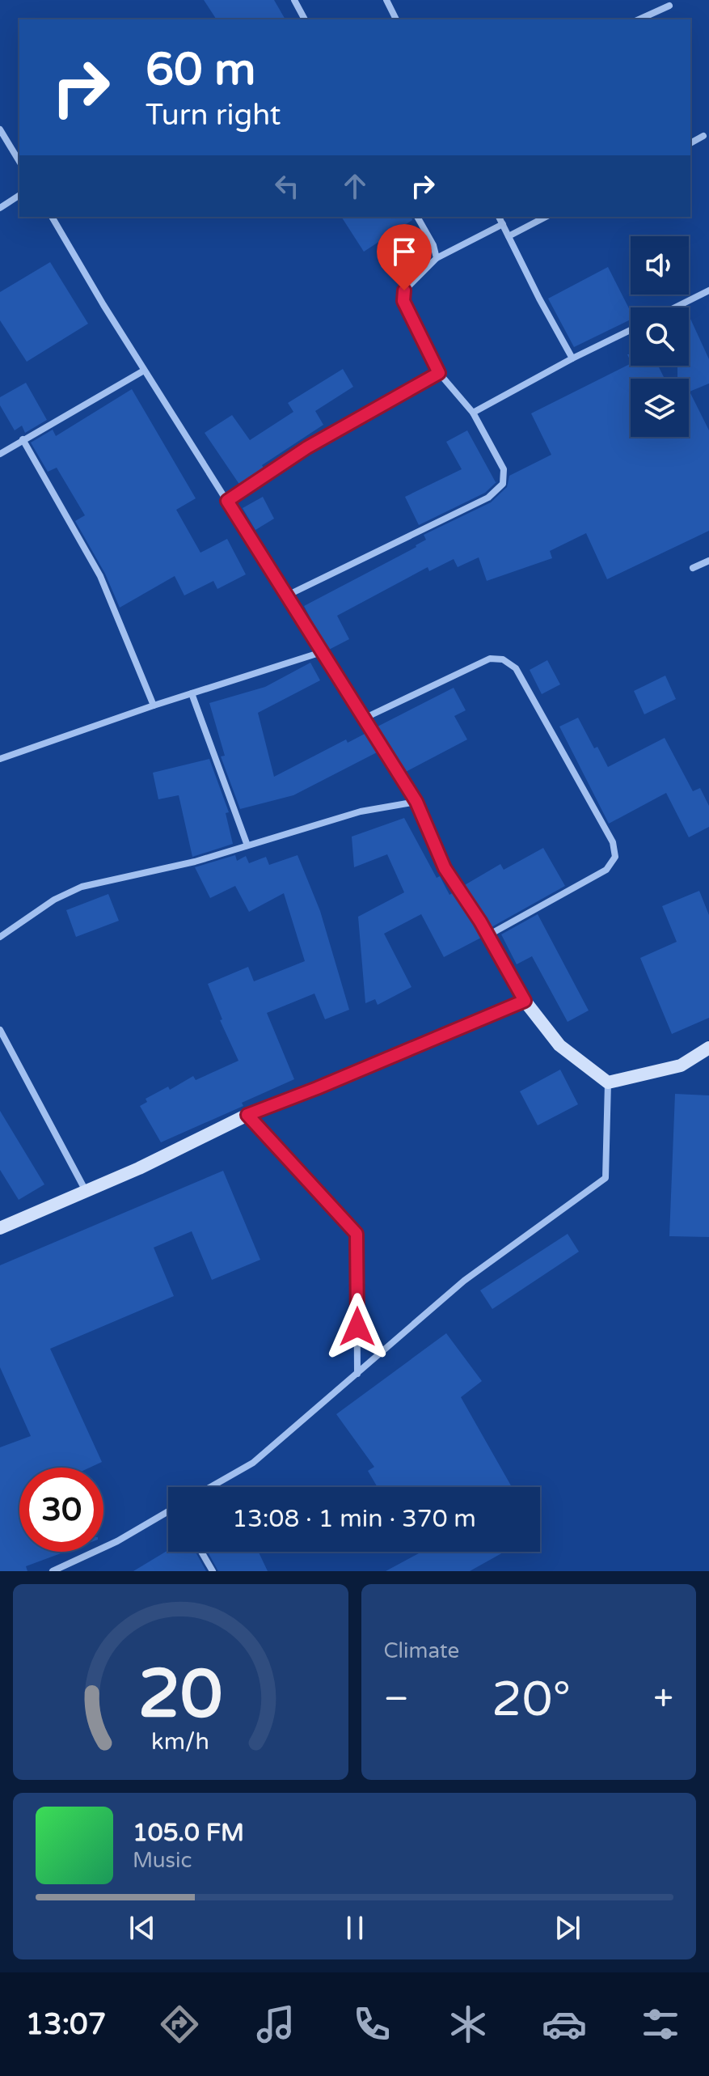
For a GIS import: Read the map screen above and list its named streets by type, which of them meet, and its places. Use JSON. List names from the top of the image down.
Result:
{
  "page": {
    "turn": ["60 m", "Turn right"],
    "limit": "30",
    "trip": "13:08 · 1 min · 370 m",
    "tile": "Climate",
    "heat": ["−", "20°", "+"],
    "song": ["105.0 FM", "Music"],
    "tabs": "13:07",
    "gauge": ["20", "km/h"]
  }
}
